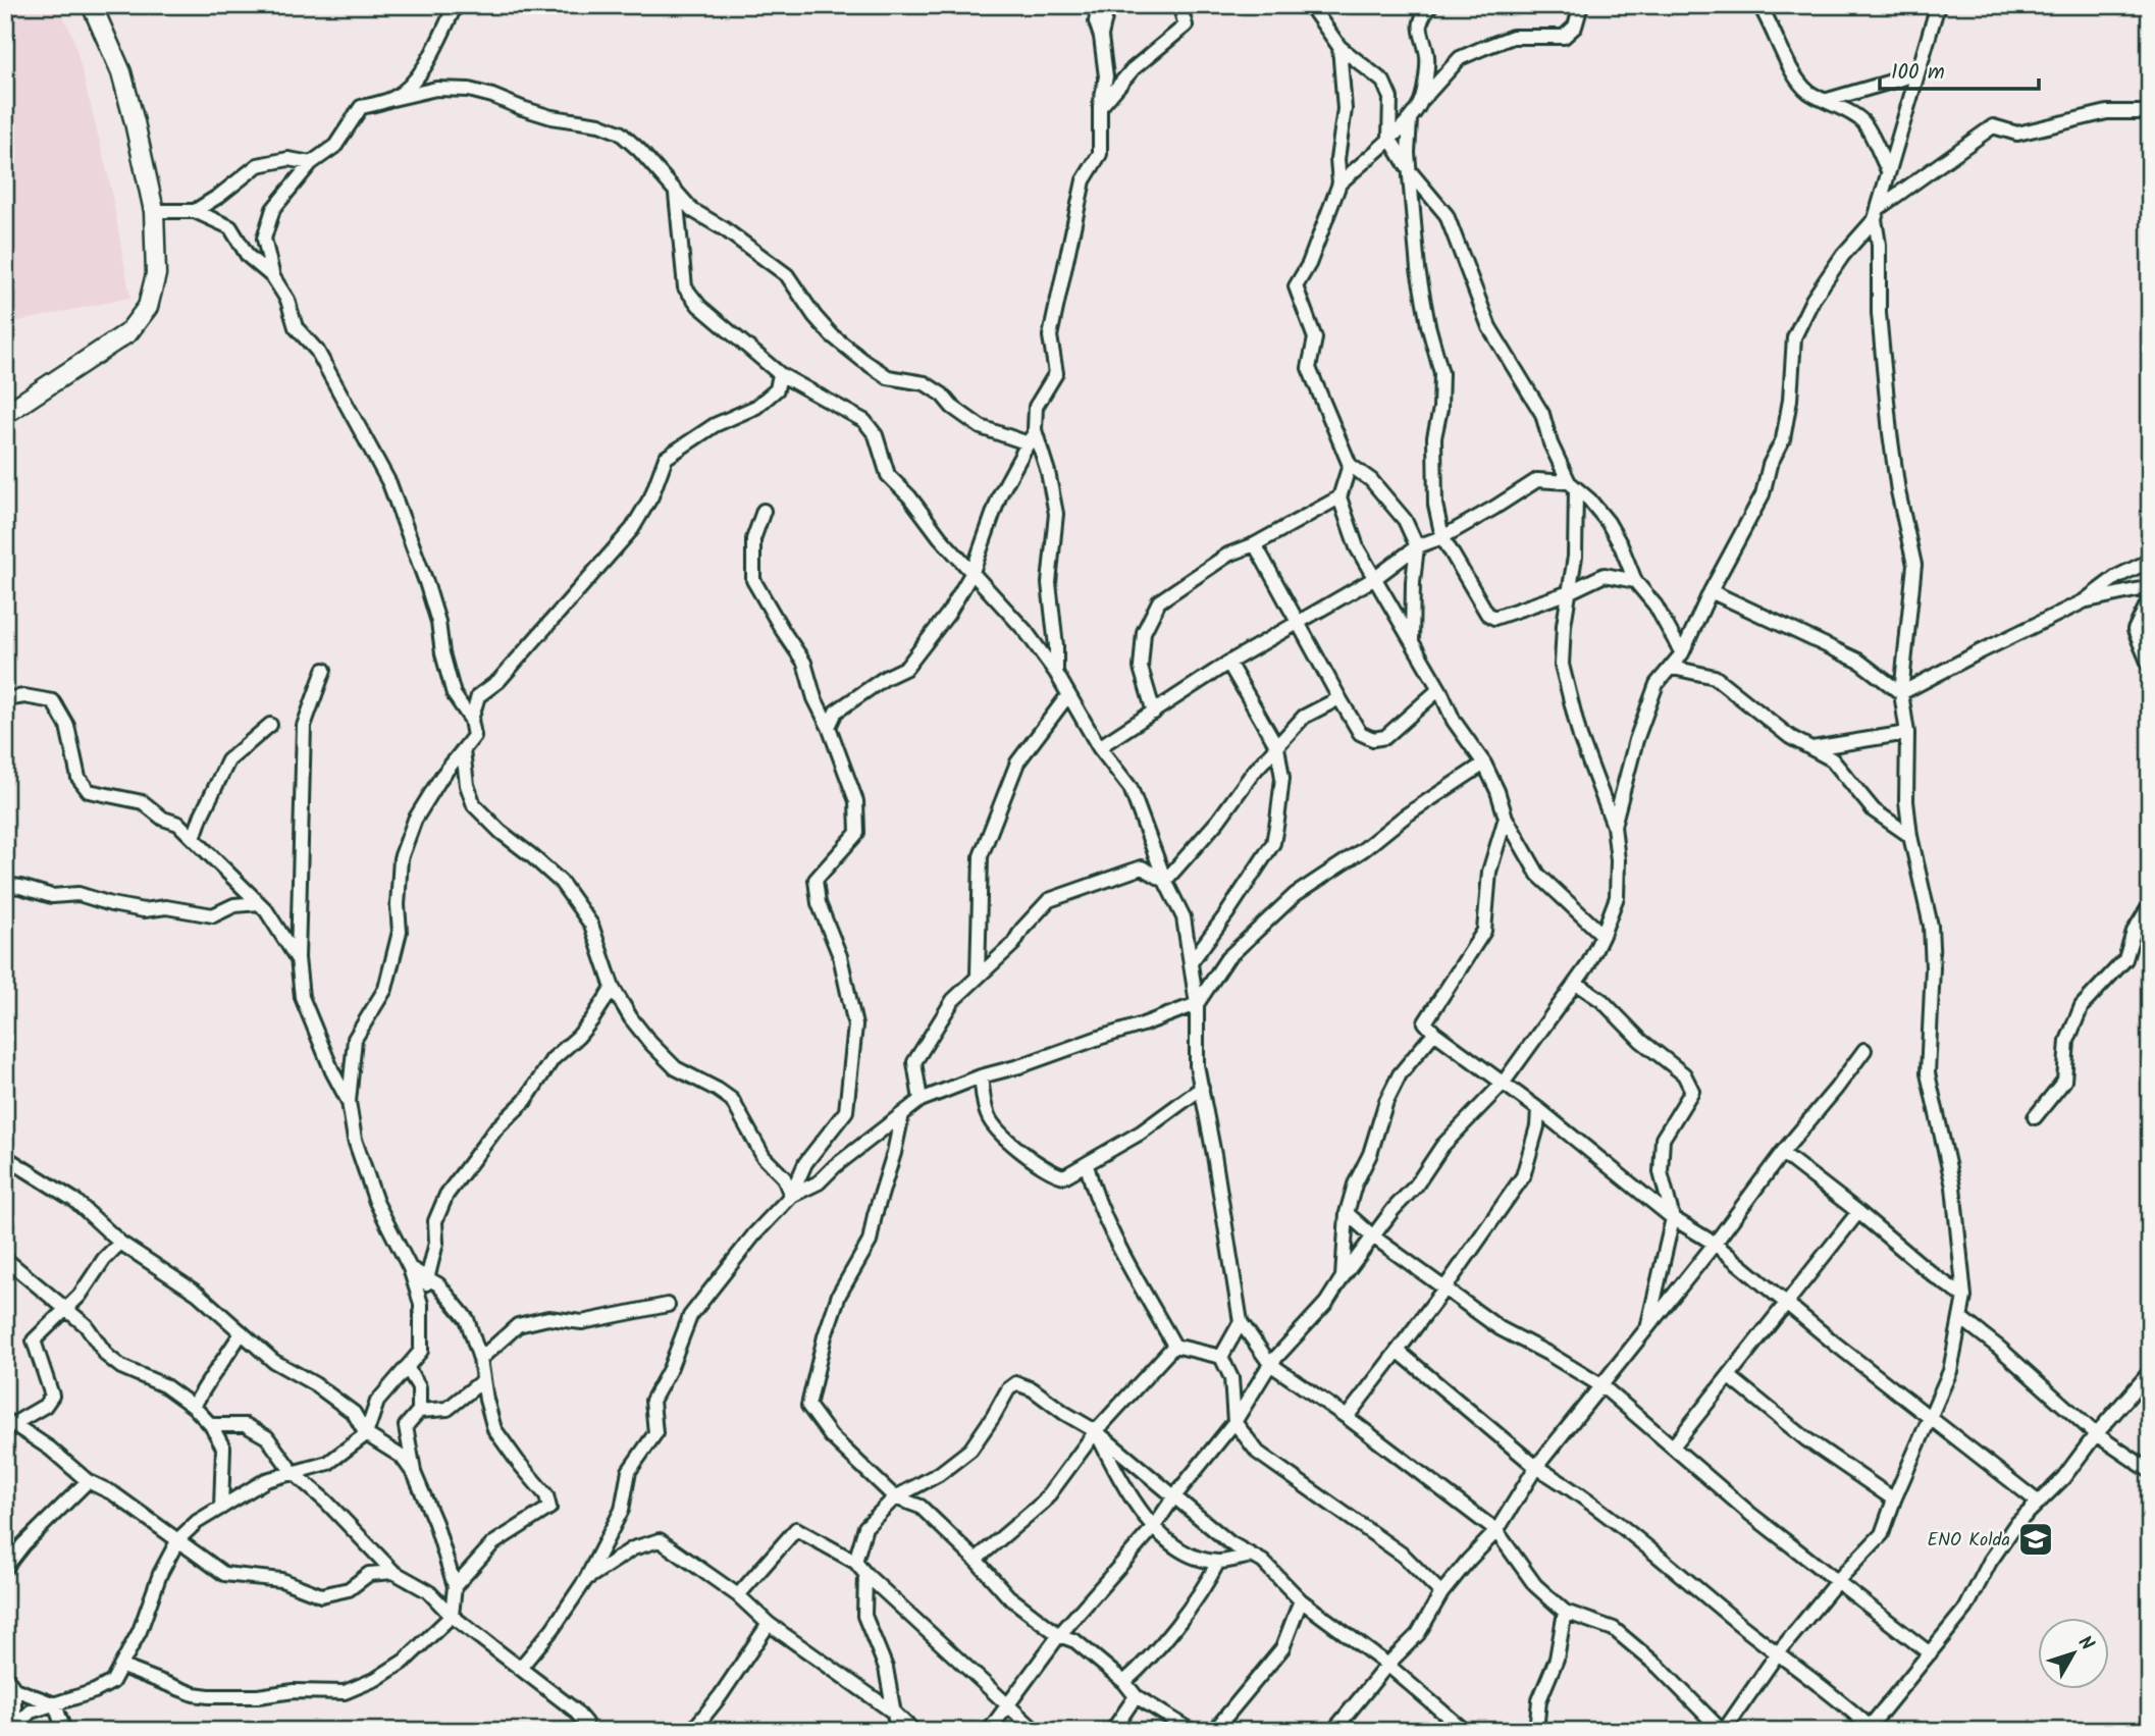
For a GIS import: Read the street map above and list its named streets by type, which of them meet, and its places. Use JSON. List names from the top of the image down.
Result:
{
  "places": {
    "school or university": ["ENO Kolda"]
  },
  "scale_bar": "100 m",
  "north": "top right"
}
